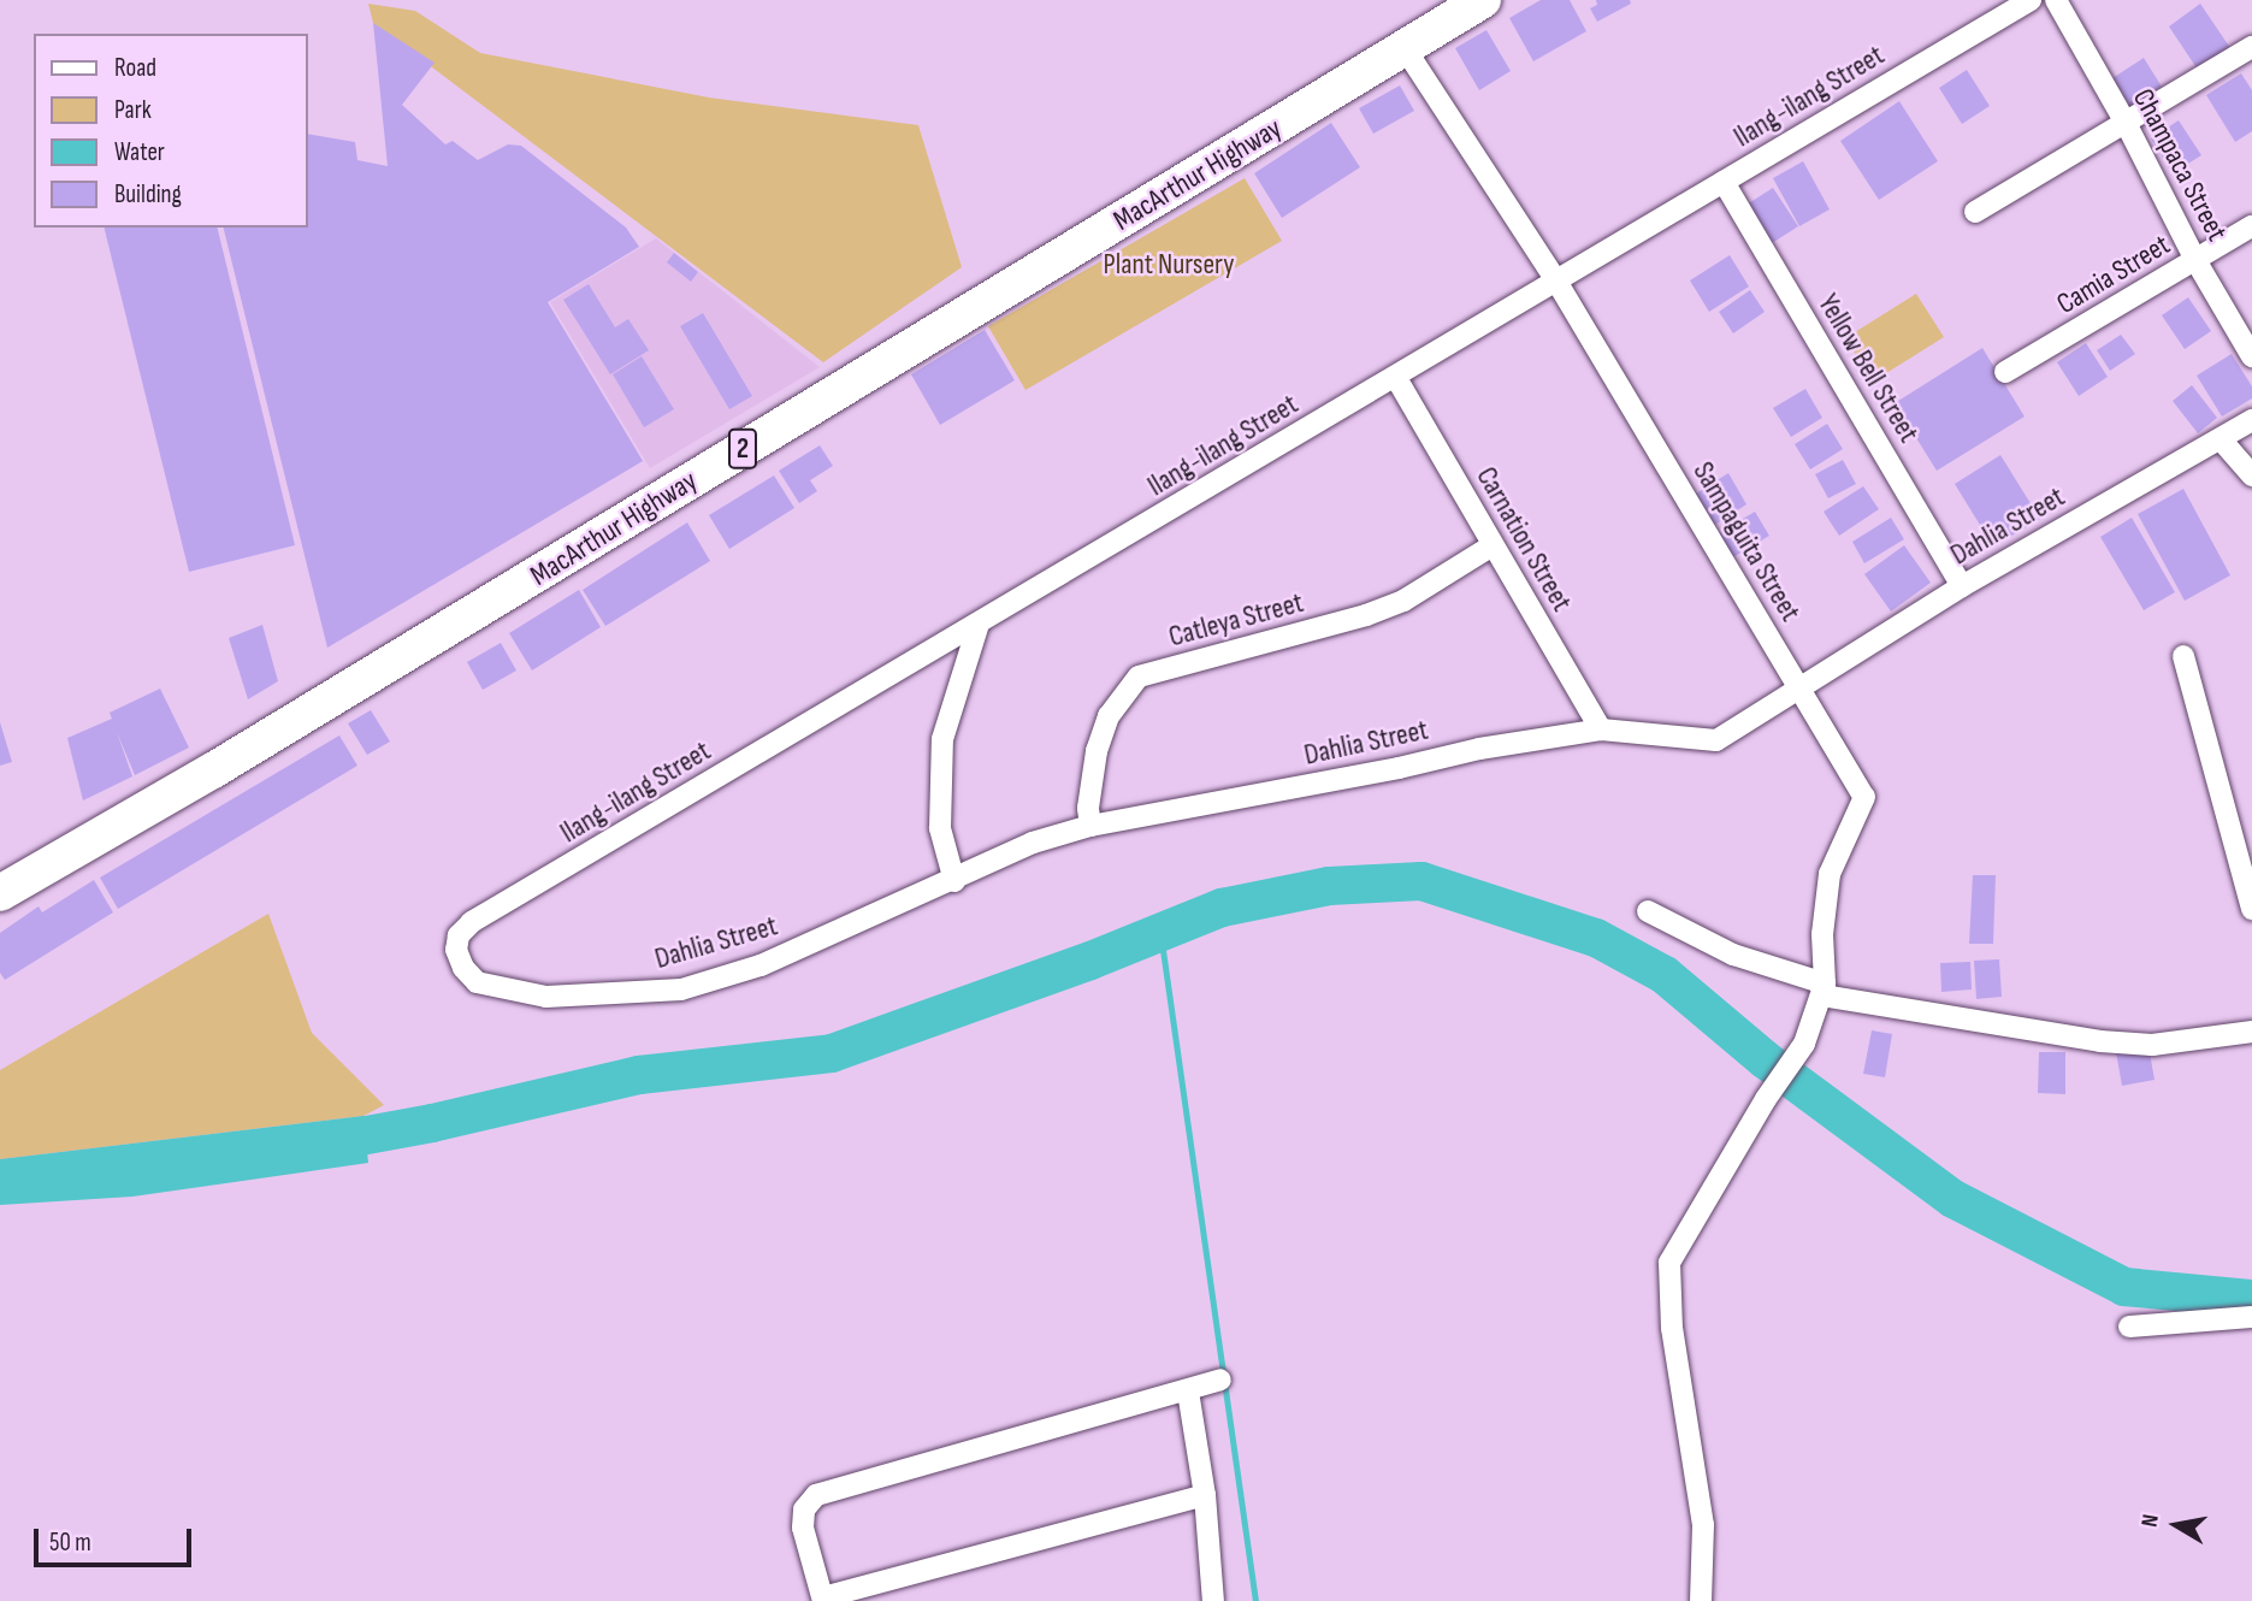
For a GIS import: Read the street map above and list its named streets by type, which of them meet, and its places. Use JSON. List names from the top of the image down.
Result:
{
  "streets": {
    "highway": ["MacArthur Highway", "2"],
    "street": [
      "Ilang-ilang Street",
      "Champaca Street",
      "Camia Street",
      "Yellow Bell Street",
      "Dahlia Street",
      "Carnation Street",
      "Sampaguita Street",
      "Catleya Street"
    ]
  },
  "crossings": [
    ["Ilang-ilang Street", "Yellow Bell Street"],
    ["Ilang-ilang Street", "Dahlia Street"],
    ["Ilang-ilang Street", "Carnation Street"],
    ["Ilang-ilang Street", "Sampaguita Street"],
    ["Champaca Street", "Camia Street"],
    ["MacArthur Highway", "Sampaguita Street"],
    ["Yellow Bell Street", "Dahlia Street"],
    ["Dahlia Street", "Carnation Street"],
    ["Dahlia Street", "Sampaguita Street"],
    ["Dahlia Street", "Catleya Street"],
    ["Carnation Street", "Catleya Street"]
  ],
  "parks": ["Plant Nursery"],
  "legend": [
    "Road",
    "Park",
    "Water",
    "Building"
  ],
  "scale_bar": "50 m",
  "north": "left"
}
